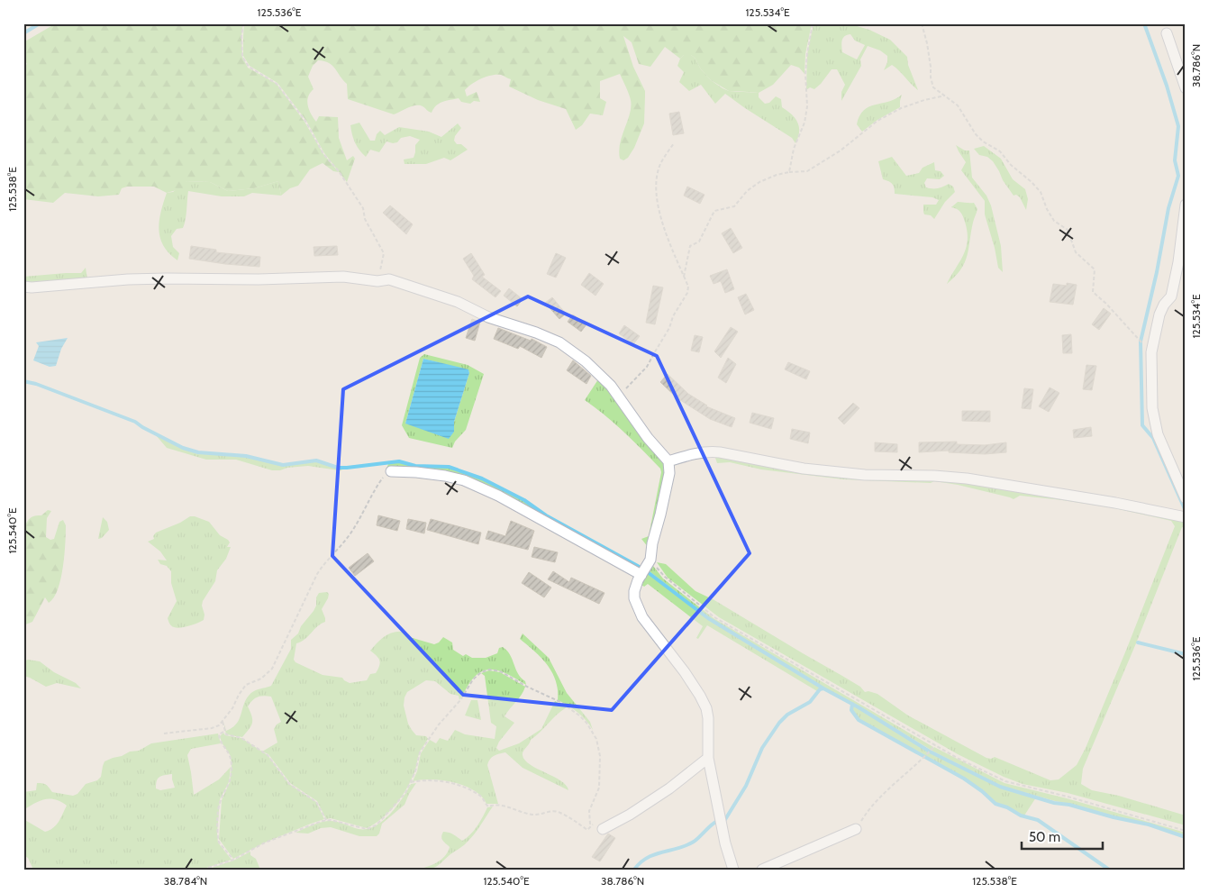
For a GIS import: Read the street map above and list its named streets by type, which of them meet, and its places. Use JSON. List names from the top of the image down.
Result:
{
  "scale_bar": "50 m",
  "coordinates": [
    "125.536°E",
    "125.534°E",
    "38.786°N",
    "125.538°E",
    "125.540°E",
    "38.784°N"
  ]
}
